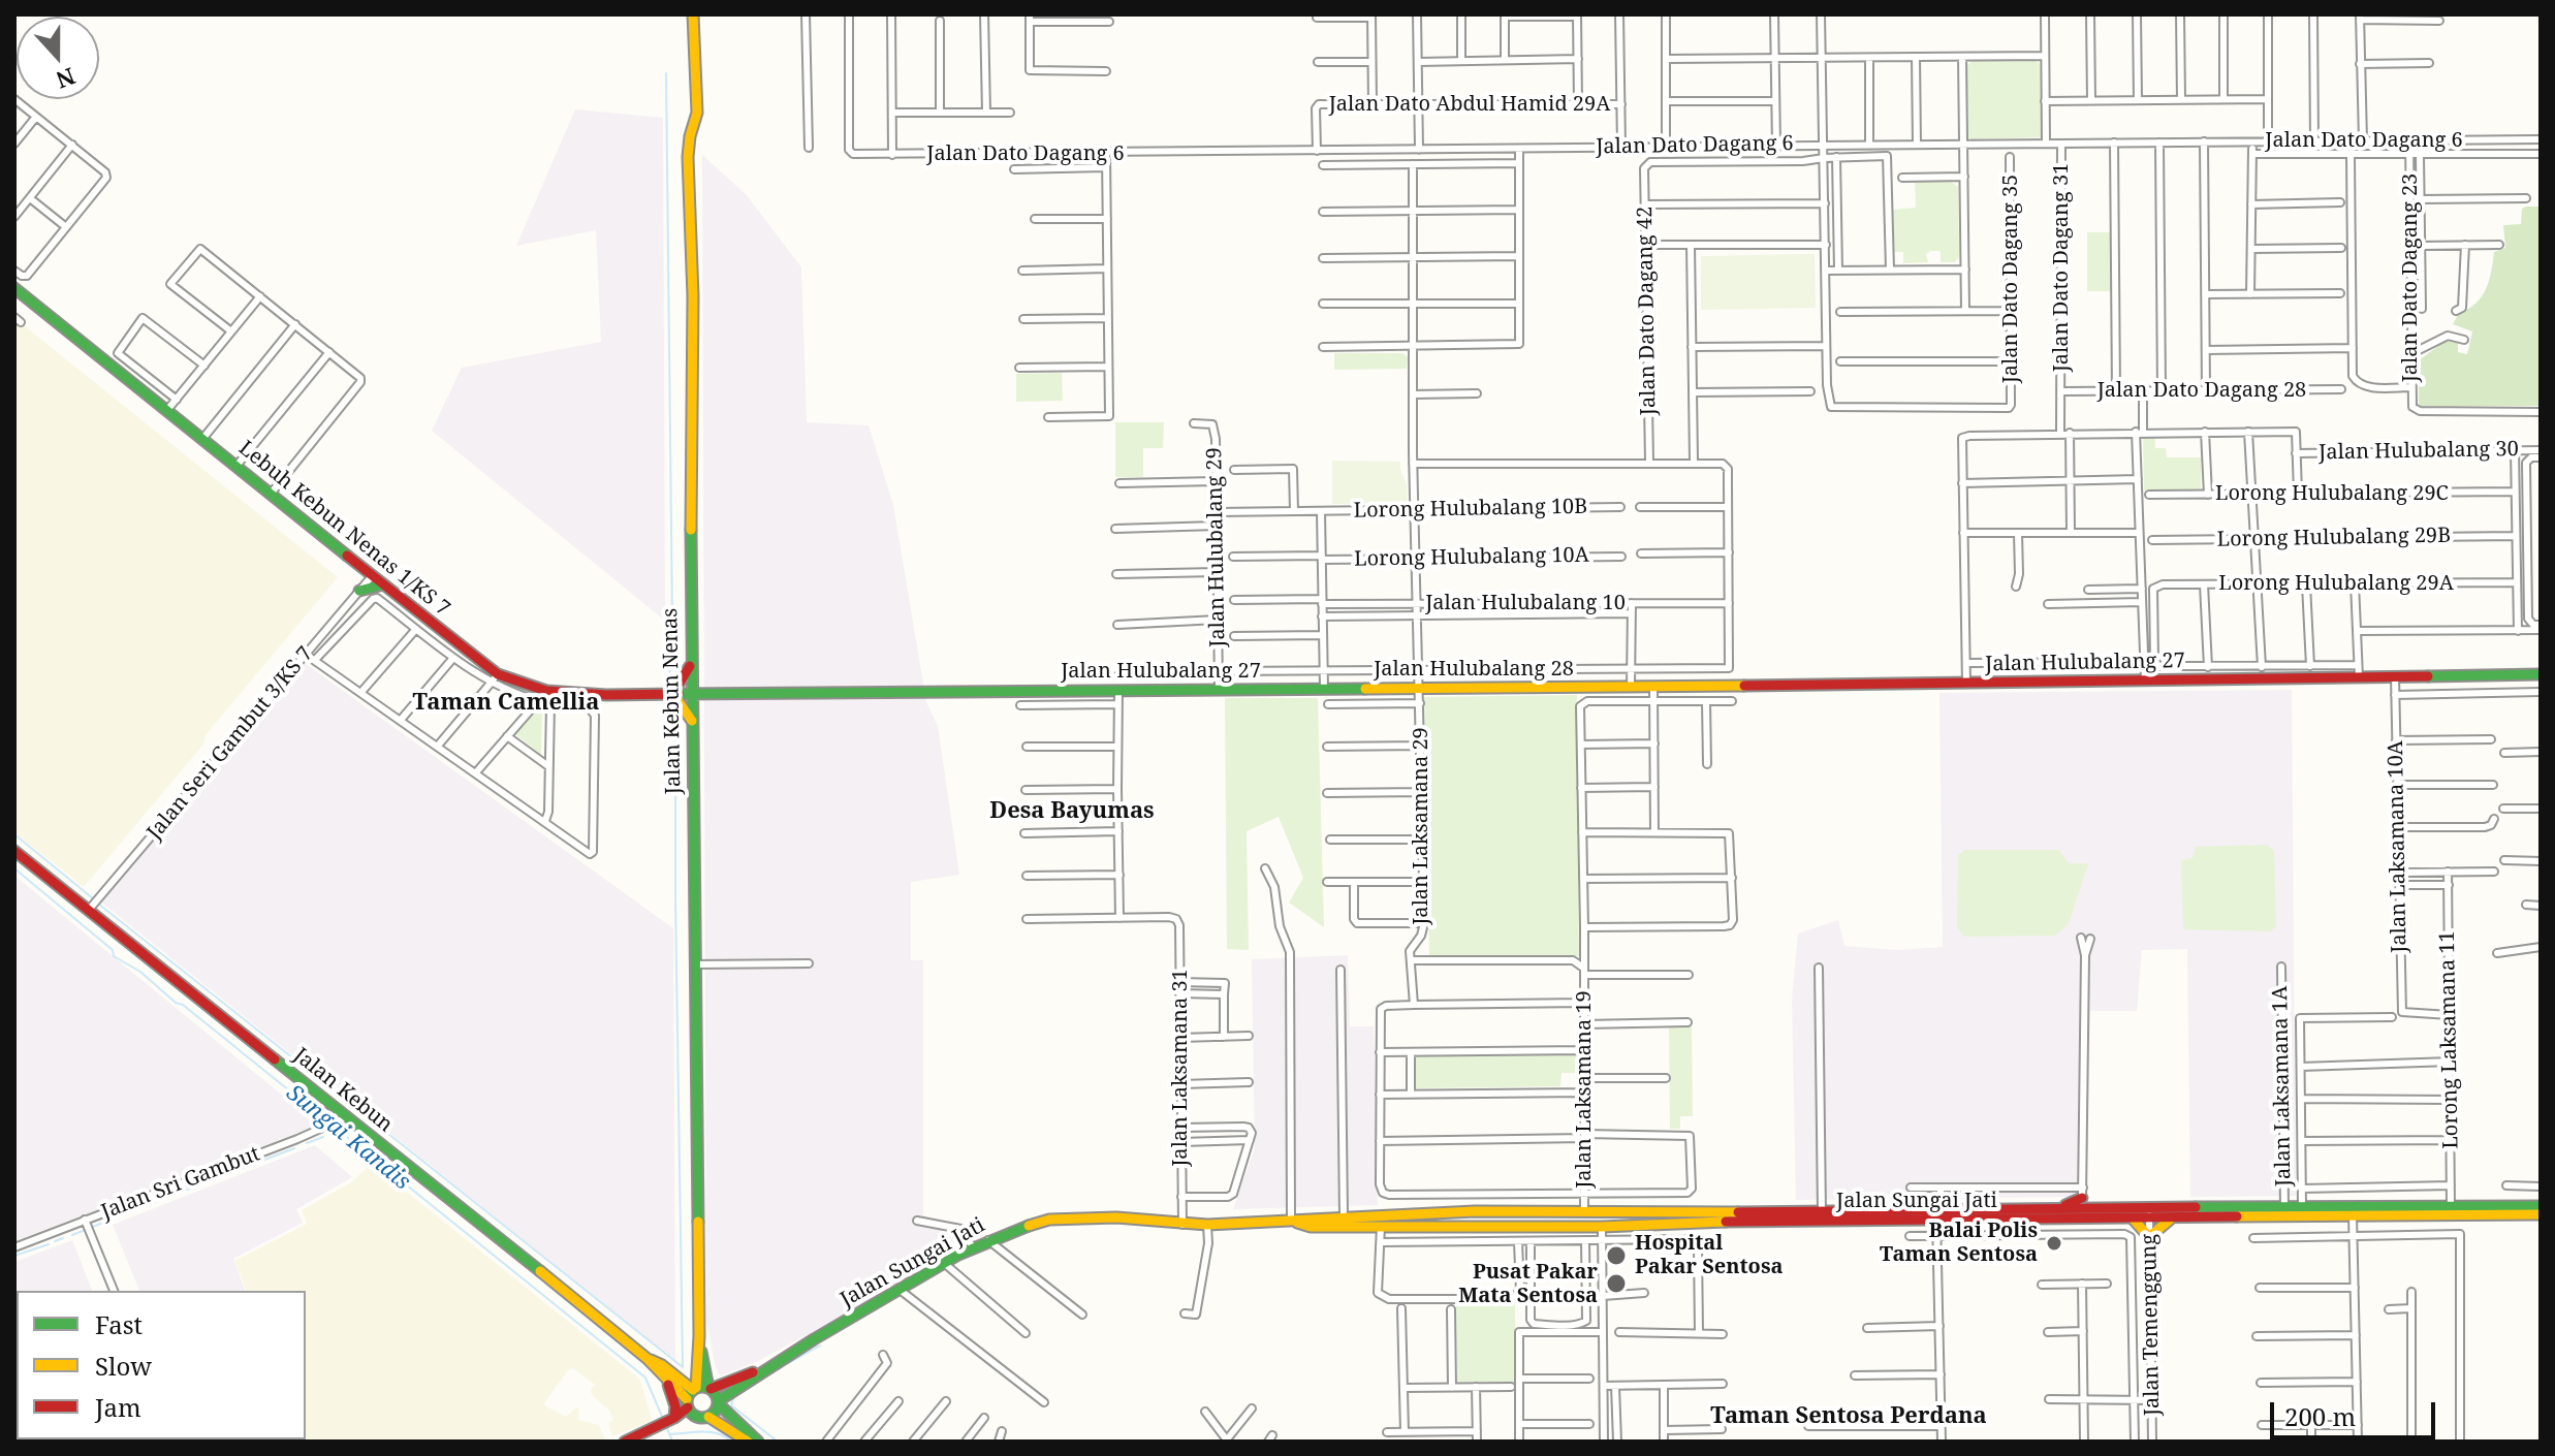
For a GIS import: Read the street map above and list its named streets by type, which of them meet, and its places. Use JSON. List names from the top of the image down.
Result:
{
  "streets": {
    "main road": [
      "Lebuh Kebun Nenas 1/KS 7",
      "Jalan Hulubalang 27",
      "Jalan Kebun Nenas",
      "Jalan Kebun",
      "Jalan Sungai Jati"
    ],
    "street": [
      "Jalan Dato Abdul Hamid 29A",
      "Jalan Dato Dagang 6",
      "Jalan Dato Dagang 31",
      "Jalan Dato Dagang 23",
      "Jalan Dato Dagang 35",
      "Jalan Dato Dagang 42",
      "Jalan Dato Dagang 28",
      "Jalan Hulubalang 30",
      "Lorong Hulubalang 29C",
      "Lorong Hulubalang 10B",
      "Lorong Hulubalang 29B",
      "Jalan Hulubalang 29",
      "Lorong Hulubalang 10A",
      "Lorong Hulubalang 29A",
      "Jalan Hulubalang 10",
      "Jalan Hulubalang 28",
      "Jalan Seri Gambut 3/KS 7",
      "Jalan Laksamana 29",
      "Jalan Laksamana 10A",
      "Lorong Laksamana 11",
      "Jalan Laksamana 31",
      "Jalan Laksamana 1A",
      "Jalan Laksamana 19",
      "Jalan Sri Gambut",
      "Jalan Temenggung"
    ]
  },
  "crossings": [
    ["Jalan Dato Abdul Hamid 29A", "Jalan Dato Dagang 6"],
    ["Jalan Dato Dagang 6", "Jalan Dato Dagang 31"],
    ["Jalan Dato Dagang 6", "Jalan Dato Dagang 23"],
    ["Jalan Dato Dagang 31", "Jalan Dato Dagang 28"],
    ["Lorong Hulubalang 10B", "Jalan Hulubalang 29"],
    ["Lorong Hulubalang 10B", "Jalan Laksamana 29"],
    ["Lebuh Kebun Nenas 1/KS 7", "Jalan Hulubalang 27"],
    ["Lebuh Kebun Nenas 1/KS 7", "Jalan Kebun Nenas"],
    ["Lebuh Kebun Nenas 1/KS 7", "Jalan Seri Gambut 3/KS 7"],
    ["Jalan Hulubalang 29", "Jalan Hulubalang 27"],
    ["Jalan Hulubalang 29", "Jalan Hulubalang 28"],
    ["Lorong Hulubalang 10A", "Jalan Laksamana 29"],
    ["Jalan Hulubalang 10", "Jalan Hulubalang 28"],
    ["Jalan Hulubalang 10", "Jalan Laksamana 29"],
    ["Jalan Hulubalang 27", "Jalan Kebun Nenas"],
    ["Jalan Hulubalang 27", "Jalan Laksamana 29"],
    ["Jalan Hulubalang 27", "Jalan Laksamana 10A"],
    ["Jalan Hulubalang 28", "Jalan Laksamana 29"],
    ["Jalan Kebun Nenas", "Jalan Kebun"],
    ["Jalan Kebun Nenas", "Jalan Sungai Jati"],
    ["Jalan Seri Gambut 3/KS 7", "Jalan Kebun"],
    ["Jalan Laksamana 10A", "Lorong Laksamana 11"],
    ["Lorong Laksamana 11", "Jalan Sungai Jati"],
    ["Jalan Laksamana 31", "Jalan Sungai Jati"],
    ["Jalan Laksamana 1A", "Jalan Sungai Jati"],
    ["Jalan Laksamana 19", "Jalan Sungai Jati"],
    ["Jalan Kebun", "Jalan Sri Gambut"],
    ["Jalan Kebun", "Jalan Sungai Jati"],
    ["Jalan Sungai Jati", "Jalan Temenggung"]
  ],
  "districts": ["Taman Camellia", "Desa Bayumas", "Taman Sentosa Perdana"],
  "water": ["Sungai Kandis"],
  "places": ["Balai Polis Taman Sentosa", "Hospital Pakar Sentosa", "Pusat Pakar Mata Sentosa"],
  "legend": ["Fast", "Slow", "Jam"],
  "scale_bar": "200 m",
  "north": "bottom"
}
